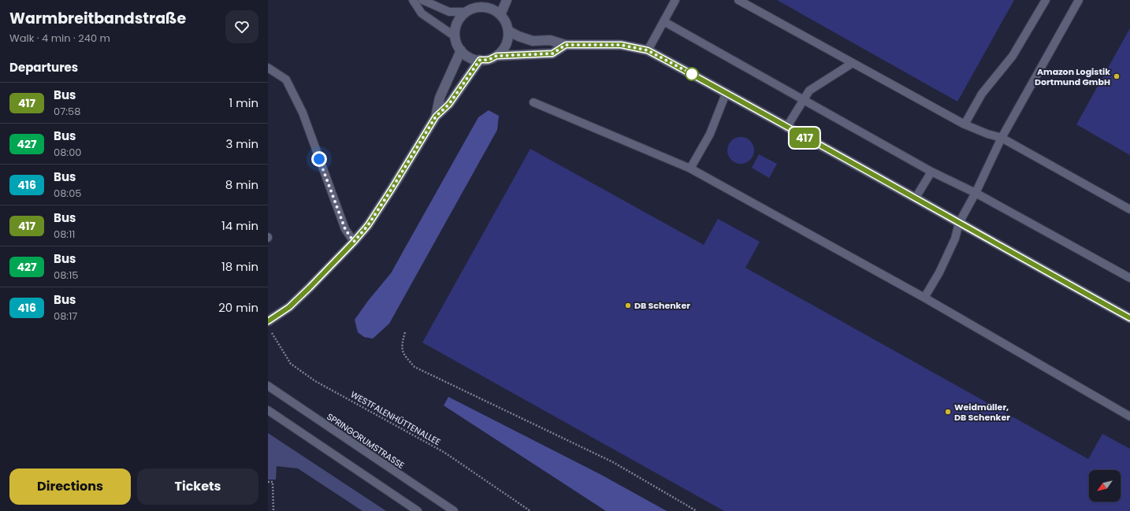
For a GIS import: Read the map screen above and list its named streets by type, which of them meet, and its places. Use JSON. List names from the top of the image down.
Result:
{
  "streets": {
    "lane": ["SPRINGORUMSTRASSE"],
    "path": ["WESTFALENHÜTTENALLEE"]
  },
  "places": ["Amazon Logistik Dortmund GmbH", "DB Schenker", "Weidmüller, DB Schenker"],
  "lines": ["bus line 417"],
  "north": "bottom left",
  "page": {
    "heading": [
      ["Warmbreitbandstraße", "Walk · 4 min · 240 m"],
      "Departures"
    ],
    "on_map": "417",
    "list": [
      {
        "mark": "417",
        "name": "Bus",
        "note": "07:58",
        "value": "1 min"
      },
      {
        "mark": "427",
        "name": "Bus",
        "note": "08:00",
        "value": "3 min"
      },
      {
        "mark": "416",
        "name": "Bus",
        "note": "08:05",
        "value": "8 min"
      },
      {
        "mark": "417",
        "name": "Bus",
        "note": "08:11",
        "value": "14 min"
      },
      {
        "mark": "427",
        "name": "Bus",
        "note": "08:15",
        "value": "18 min"
      },
      {
        "mark": "416",
        "name": "Bus",
        "note": "08:17",
        "value": "20 min"
      }
    ],
    "buttons": ["Directions", "Tickets"]
  }
}
